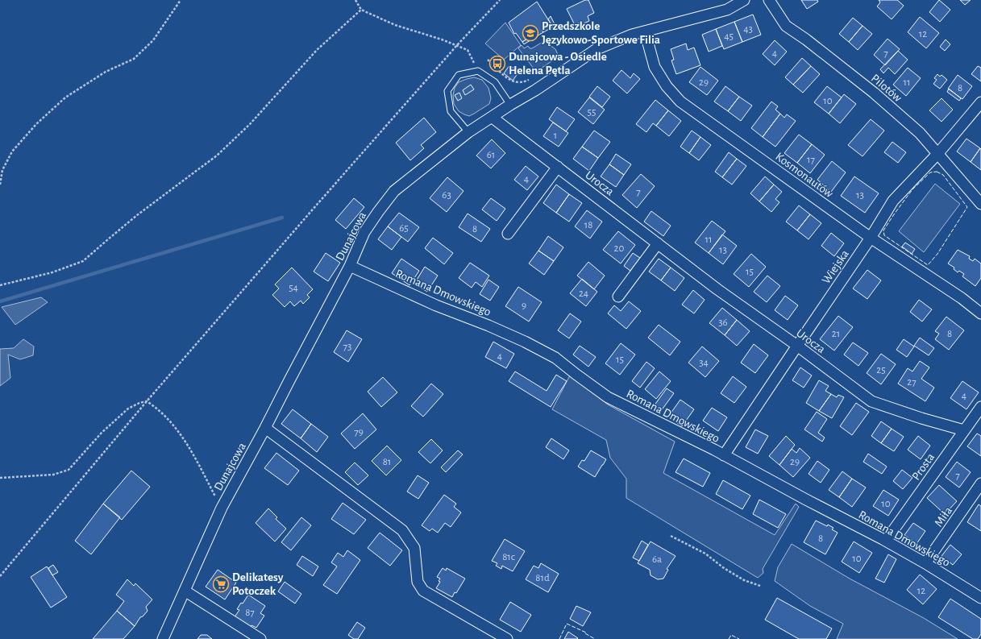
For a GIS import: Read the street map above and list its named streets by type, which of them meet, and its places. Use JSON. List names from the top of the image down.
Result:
{
  "streets": {
    "street": [
      "Pilotów",
      "Kosmonautów",
      "Urocza",
      "Dunajcowa",
      "Wiejska",
      "Romana Dmowskiego",
      "Prosta",
      "Miła"
    ]
  },
  "crossings": [
    ["Pilotów", "Wiejska"],
    ["Kosmonautów", "Dunajcowa"],
    ["Kosmonautów", "Wiejska"],
    ["Urocza", "Dunajcowa"],
    ["Urocza", "Wiejska"],
    ["Urocza", "Prosta"],
    ["Dunajcowa", "Romana Dmowskiego"],
    ["Wiejska", "Romana Dmowskiego"],
    ["Romana Dmowskiego", "Prosta"],
    ["Romana Dmowskiego", "Miła"]
  ],
  "places": {
    "school or university": ["Przedszkole Językowo-Sportowe Filia"],
    "bus stop": ["Dunajcowa - Osiedle Helena Pętla"],
    "supermarket": ["Delikatesy Potoczek"]
  },
  "house_numbers": [
    "43",
    "12",
    "45",
    "4",
    "7",
    "29",
    "11",
    "8",
    "10",
    "55",
    "1",
    "61",
    "17",
    "4",
    "7",
    "63",
    "13",
    "18",
    "65",
    "8",
    "11",
    "20",
    "13",
    "15",
    "54",
    "24",
    "9",
    "36",
    "21",
    "8",
    "73",
    "4",
    "15",
    "34",
    "25",
    "27",
    "4",
    "79",
    "81",
    "29",
    "7",
    "10",
    "8",
    "81c",
    "10",
    "6a",
    "81d",
    "12",
    "87"
  ]
}
